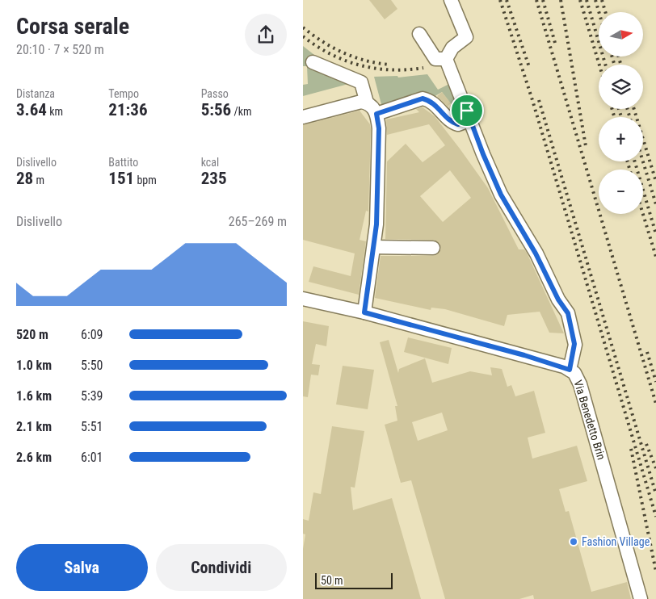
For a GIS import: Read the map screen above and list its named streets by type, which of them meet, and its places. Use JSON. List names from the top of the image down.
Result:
{
  "streets": {
    "street": ["Via Benedetto Brin"]
  },
  "places": ["Fashion Village"],
  "scale_bar": "50 m",
  "north": "right",
  "page": {
    "heading": ["Corsa serale", "20:10 · 7 × 520 m"],
    "map_buttons": ["+", "−"],
    "stats": [
      ["Distanza", "3.64 km"],
      ["Tempo", "21:36"],
      ["Passo", "5:56 /km"],
      ["Dislivello", "28 m"],
      ["Battito", "151 bpm"],
      ["kcal", "235"]
    ],
    "chart": ["Dislivello", "265–269 m"],
    "list": [
      {
        "name": "520 m",
        "note": "6:09"
      },
      {
        "name": "1.0 km",
        "note": "5:50"
      },
      {
        "name": "1.6 km",
        "note": "5:39"
      },
      {
        "name": "2.1 km",
        "note": "5:51"
      },
      {
        "name": "2.6 km",
        "note": "6:01"
      }
    ],
    "buttons": ["Salva", "Condividi"],
    "scale": "50 m"
  }
}
